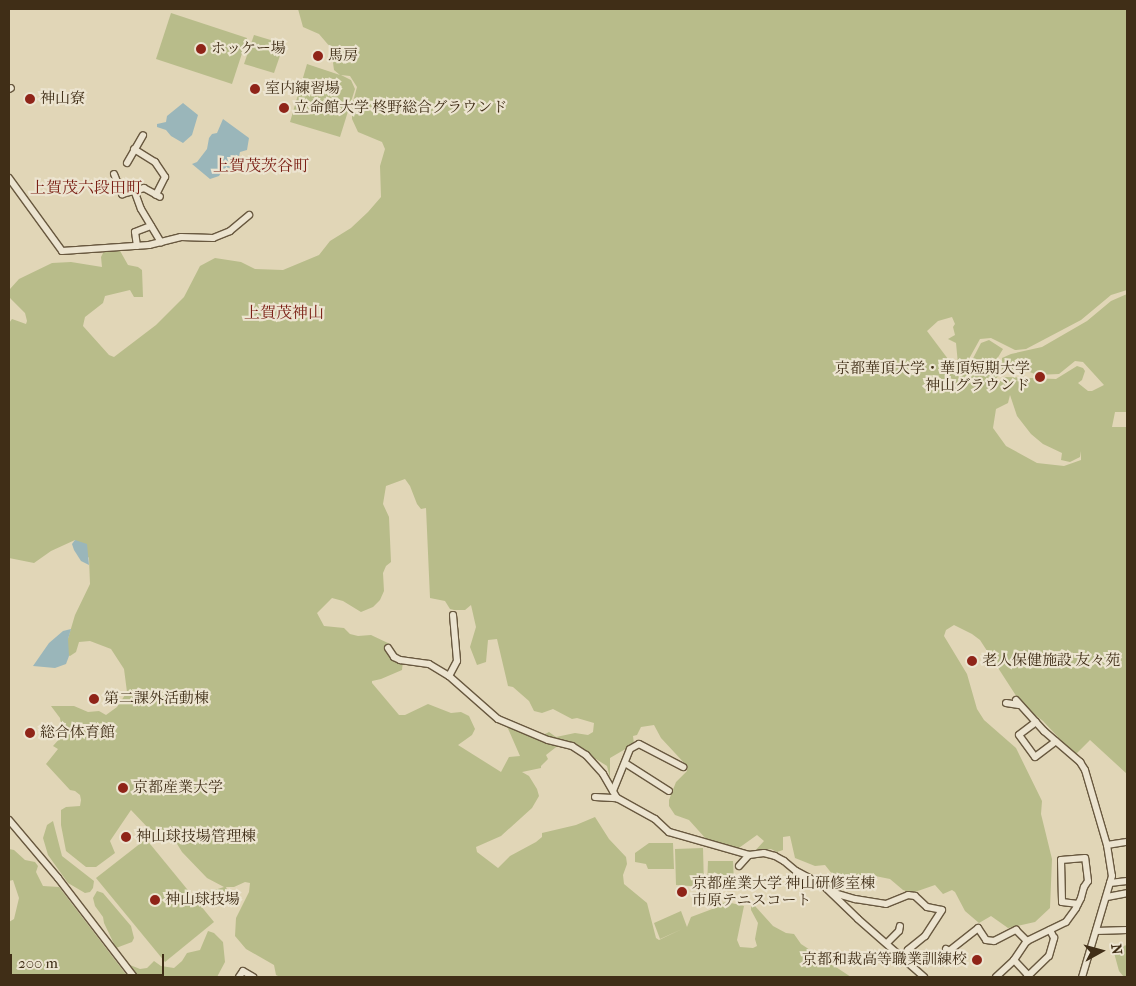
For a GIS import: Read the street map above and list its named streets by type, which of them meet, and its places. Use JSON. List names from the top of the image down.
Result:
{
  "districts": ["上賀茂茨谷町", "上賀茂六段田町", "上賀茂神山"],
  "places": [
    "ホッケー場",
    "馬房",
    "室内練習場",
    "神山寮",
    "立命館大学 柊野総合グラウンド",
    "京都華頂大学・華頂短期大学 神山グラウンド",
    "老人保健施設 友々苑",
    "第二課外活動棟",
    "総合体育館",
    "京都産業大学",
    "神山球技場管理棟",
    "京都産業大学 神山研修室棟 市原テニスコート",
    "神山球技場",
    "京都和裁高等職業訓練校"
  ],
  "scale_bar": "200 m",
  "north": "right"
}
